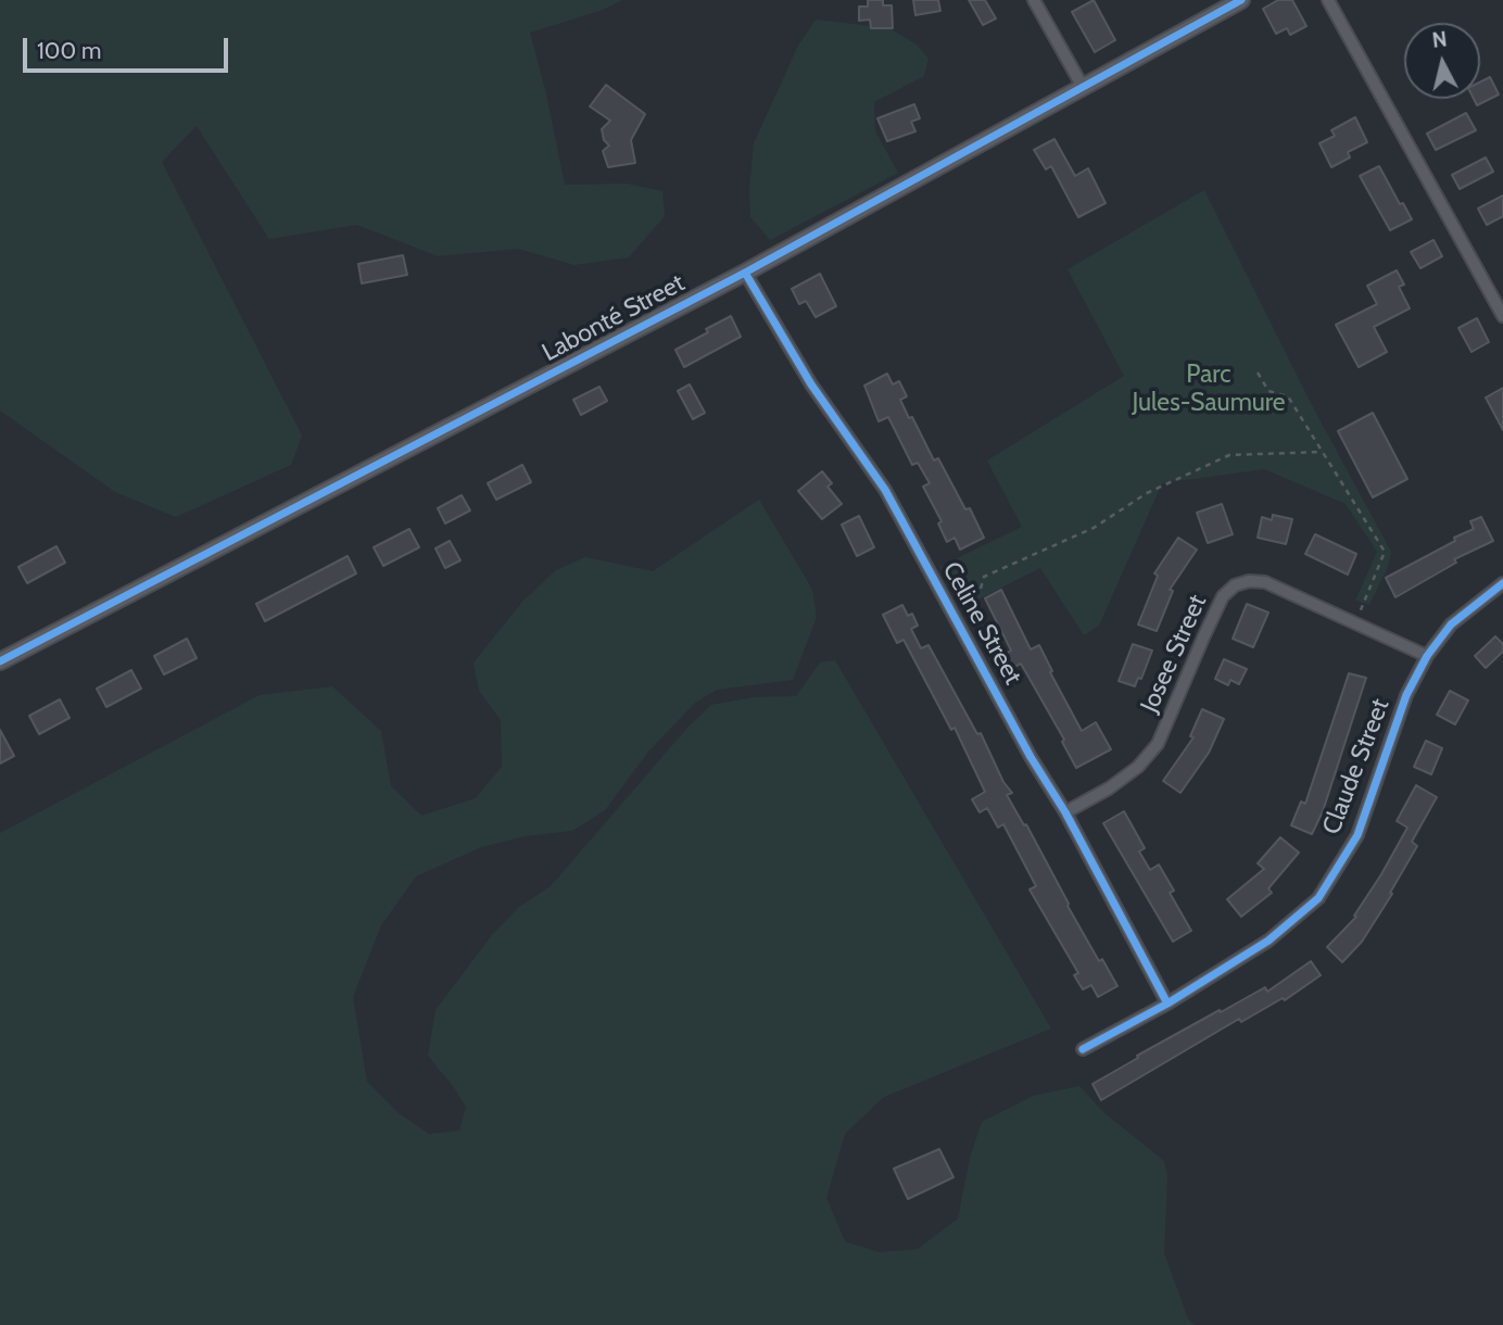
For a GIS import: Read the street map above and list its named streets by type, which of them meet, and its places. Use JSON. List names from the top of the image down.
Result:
{
  "streets": {
    "street": [
      "Labonté Street",
      "Celine Street",
      "Josee Street",
      "Claude Street"
    ]
  },
  "crossings": [
    ["Labonté Street", "Celine Street"],
    ["Celine Street", "Josee Street"],
    ["Celine Street", "Claude Street"],
    ["Josee Street", "Claude Street"]
  ],
  "parks": ["Parc Jules-Saumure"],
  "scale_bar": "100 m",
  "north": "top"
}
